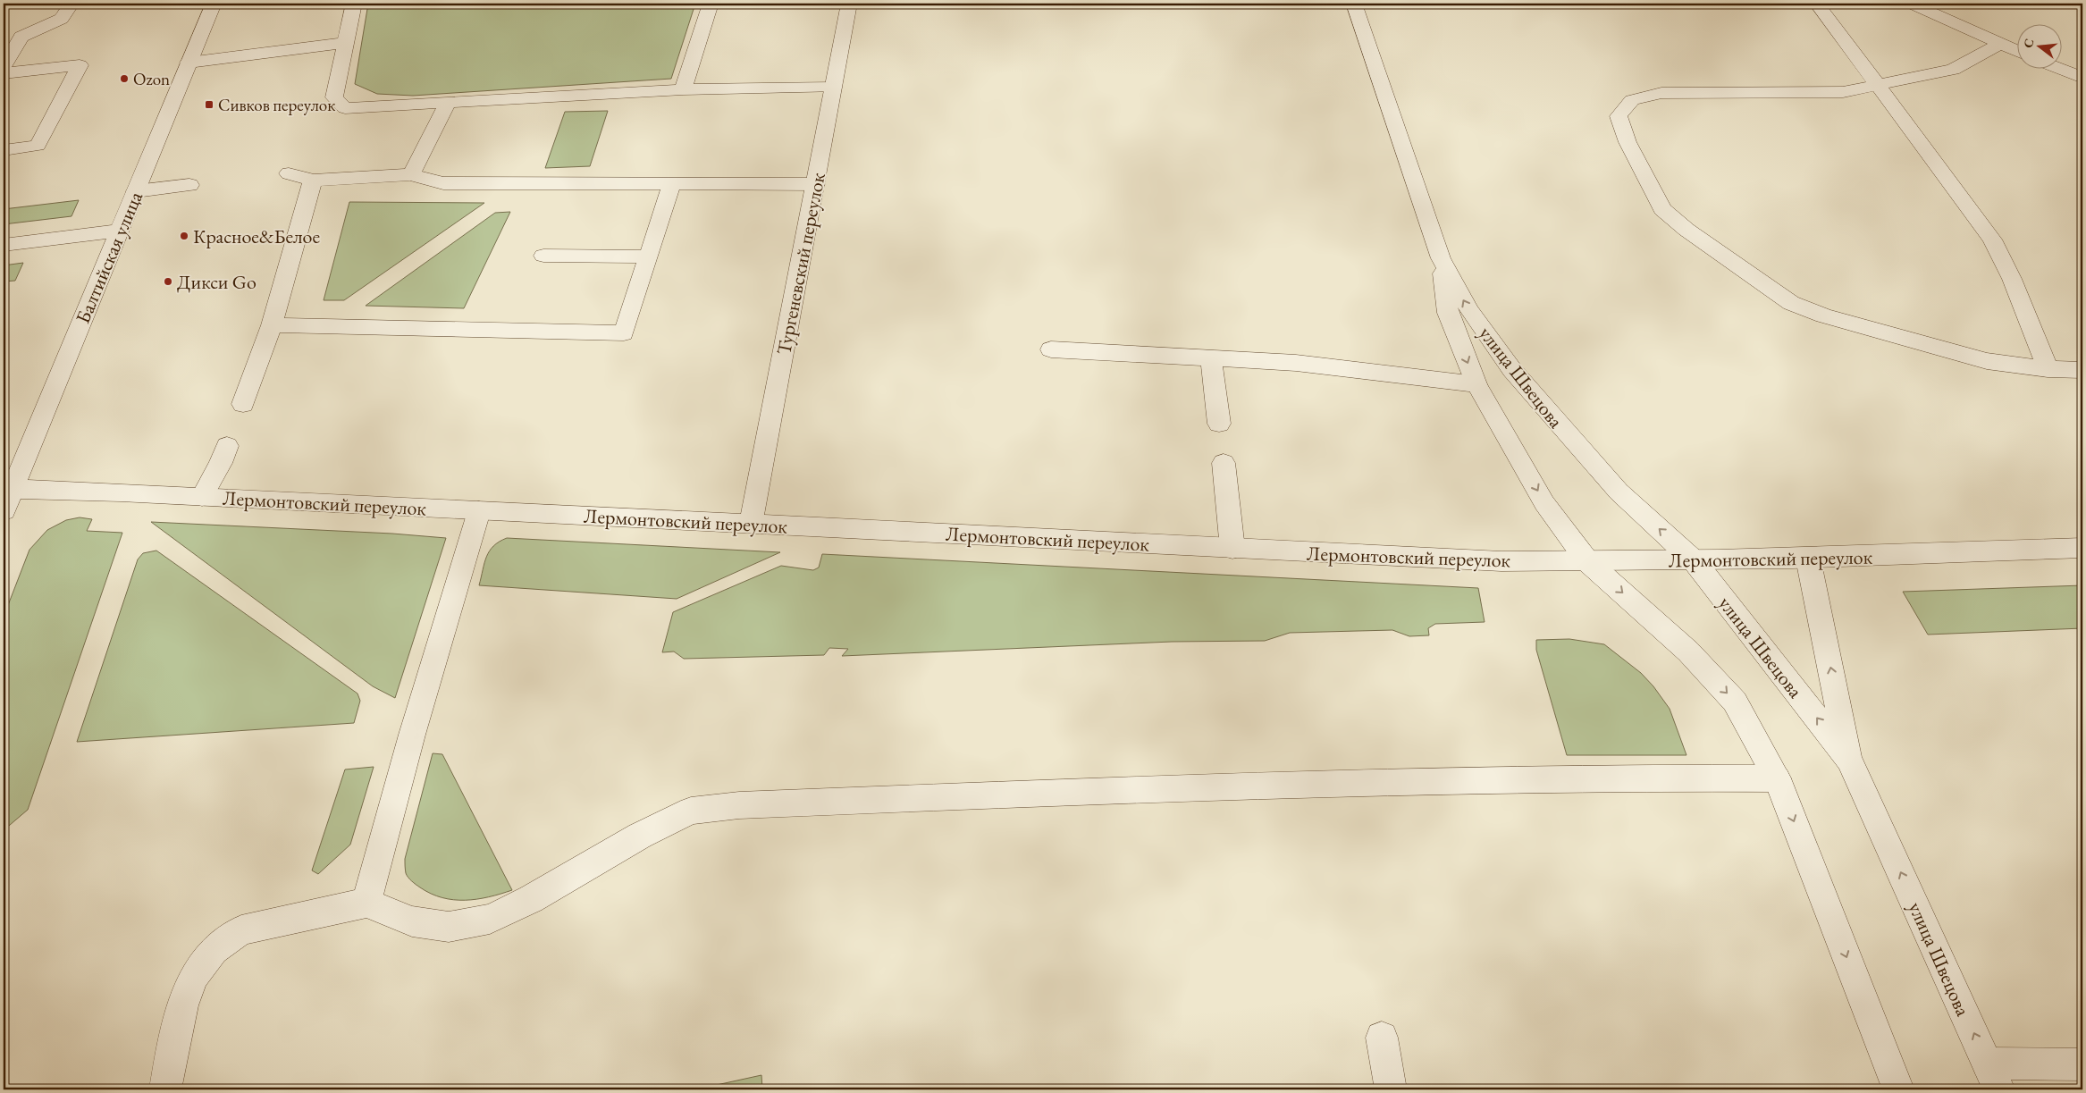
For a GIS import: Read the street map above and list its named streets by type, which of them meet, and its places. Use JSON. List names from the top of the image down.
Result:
{
  "streets": {
    "street": [
      "Балтийская улица",
      "Тургеневский переулок",
      "улица Швецова",
      "Лермонтовский переулок"
    ]
  },
  "crossings": [
    ["Балтийская улица", "Лермонтовский переулок"],
    ["Тургеневский переулок", "Лермонтовский переулок"],
    ["улица Швецова", "Лермонтовский переулок"]
  ],
  "places": {
    "other": ["Ozon", "Красное&Белое", "Дикси Go"],
    "transit": ["Сивков переулок"]
  },
  "north": "left"
}
